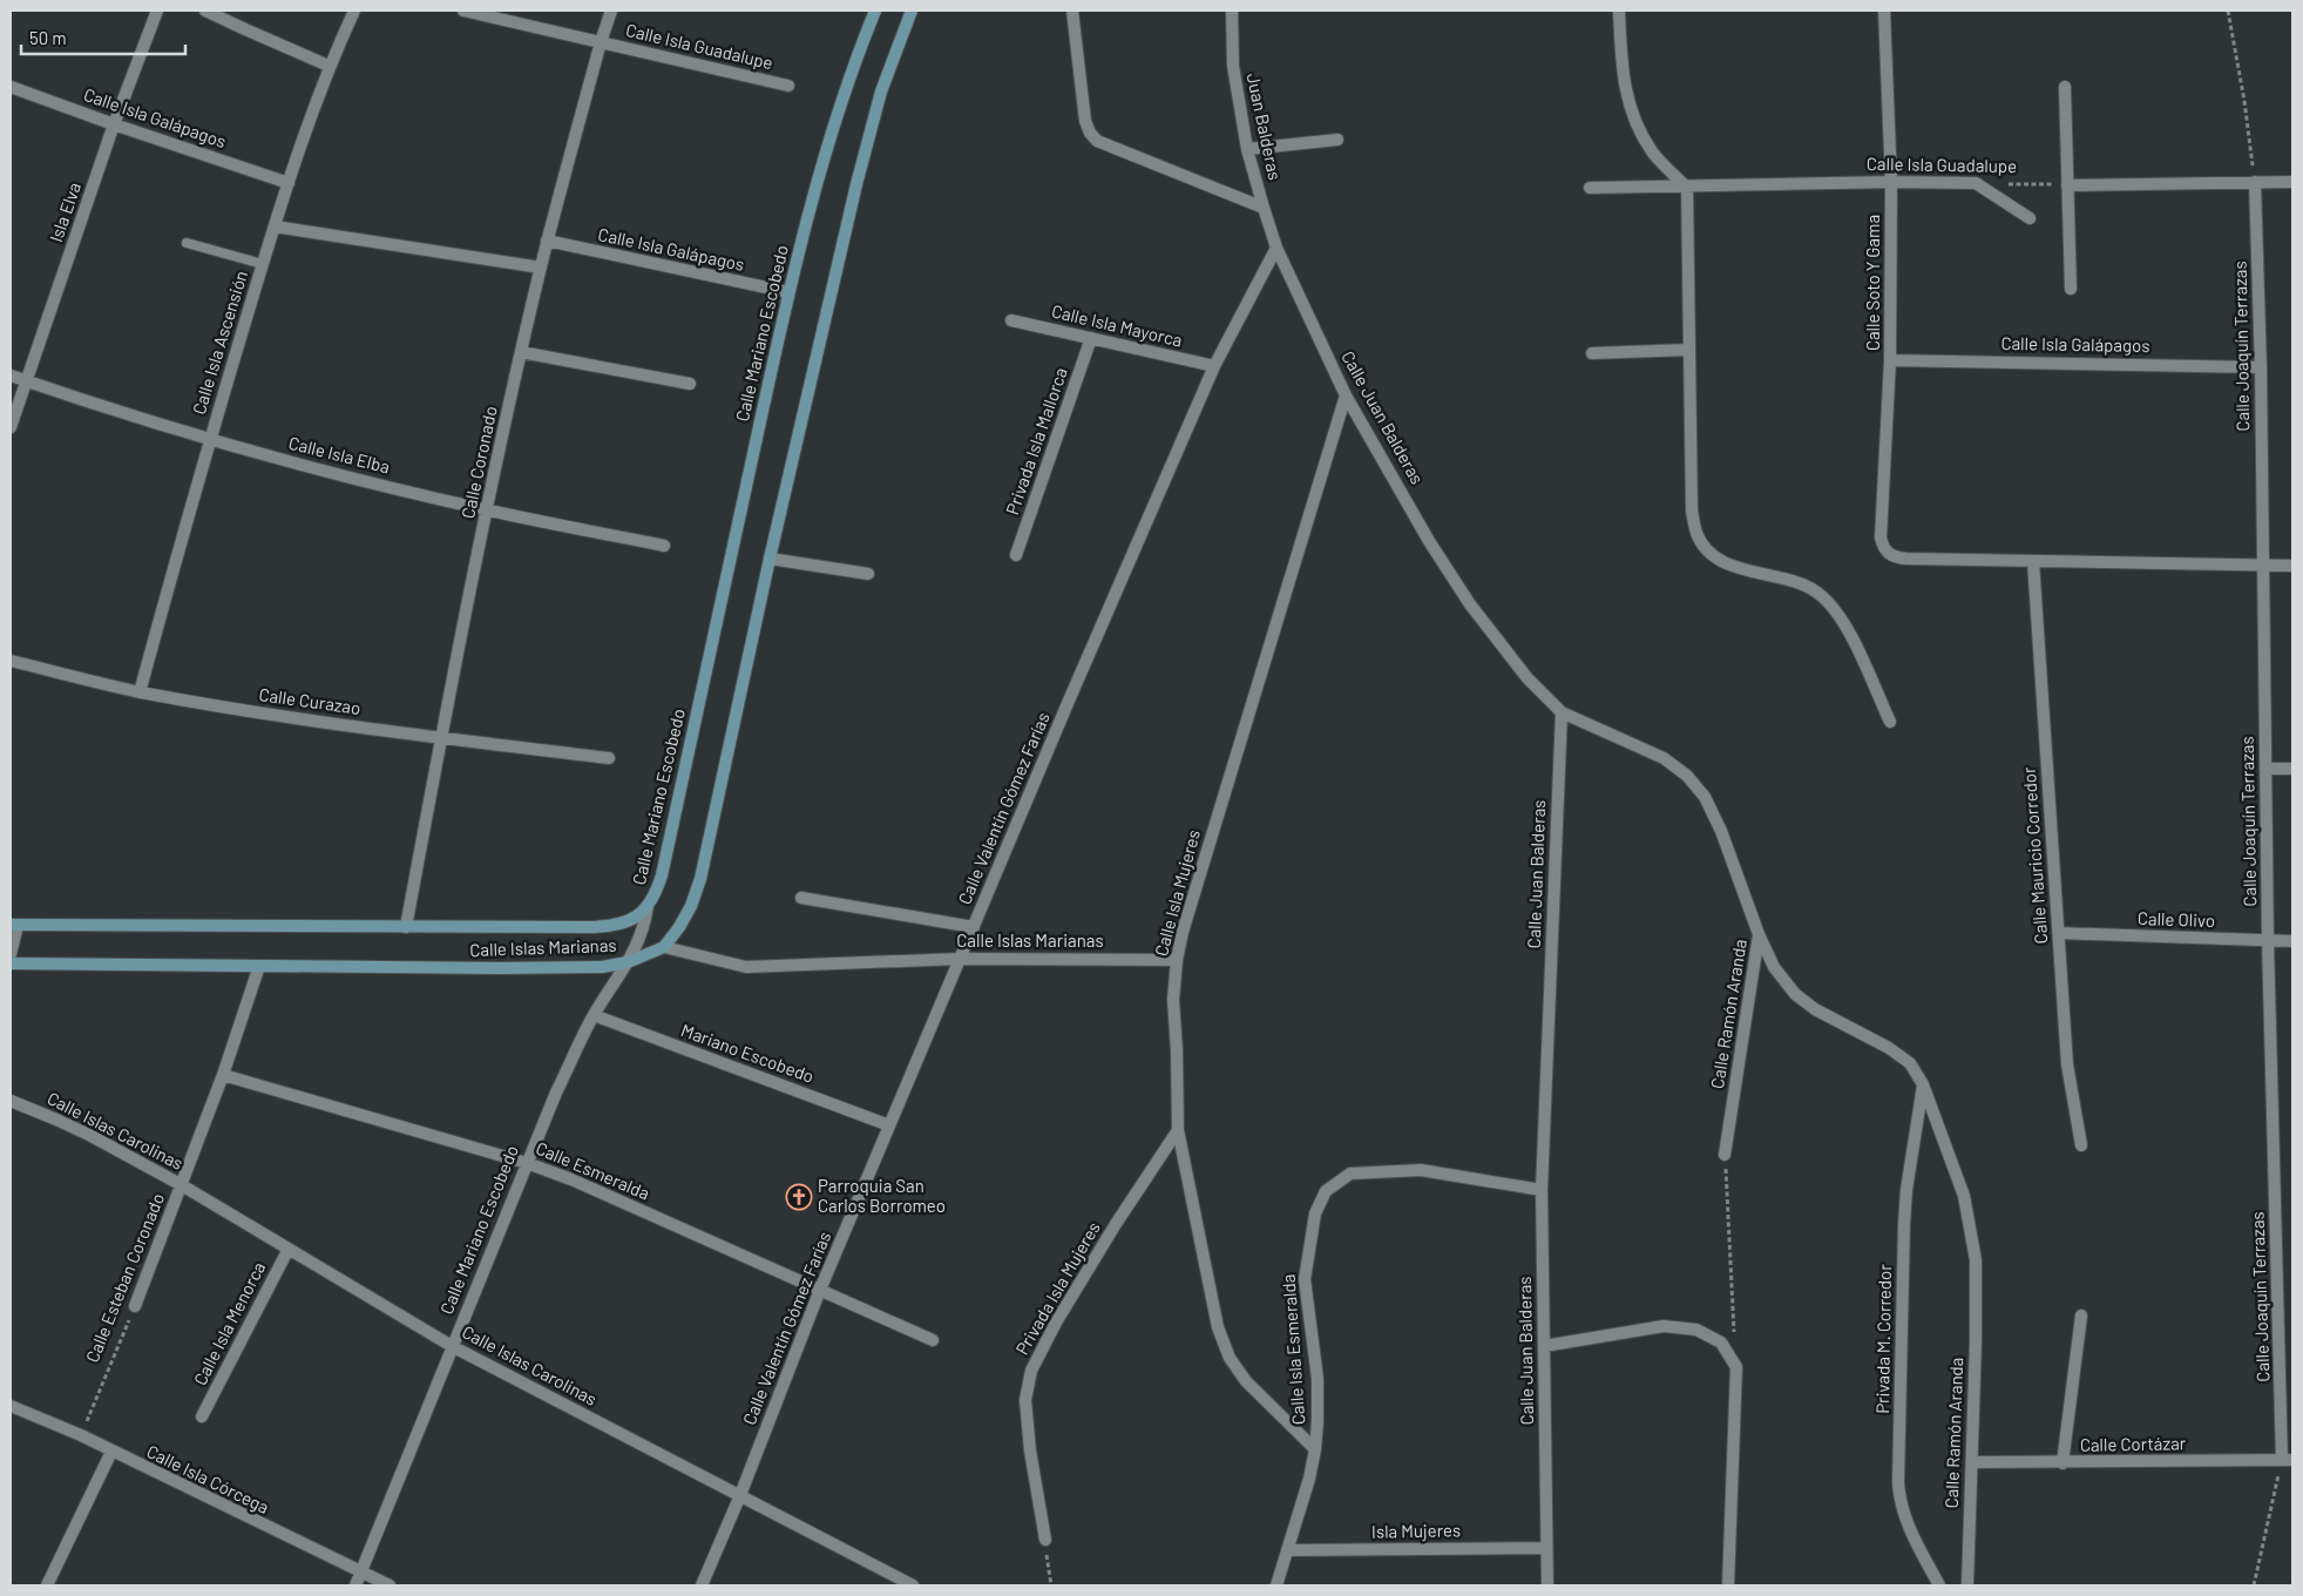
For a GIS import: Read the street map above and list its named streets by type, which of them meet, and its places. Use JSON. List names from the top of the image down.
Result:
{
  "streets": {
    "main road": ["Calle Mariano Escobedo", "Calle Islas Marianas"],
    "street": [
      "Calle Isla Guadalupe",
      "Calle Isla Galápagos",
      "Juan Balderas",
      "Isla Elva",
      "Calle Soto Y Gama",
      "Calle Isla Mayorca",
      "Calle Isla Ascensión",
      "Calle Joaquín Terrazas",
      "Calle Juan Balderas",
      "Privada Isla Mallorca",
      "Calle Isla Elba",
      "Calle Coronado",
      "Calle Curazao",
      "Calle Valentín Gómez Farías",
      "Calle Mauricio Corredor",
      "Calle Isla Mujeres",
      "Calle Olivo",
      "Calle Ramón Aranda",
      "Mariano Escobedo",
      "Calle Islas Carolinas",
      "Calle Esmeralda",
      "Calle Esteban Coronado",
      "Privada Isla Mujeres",
      "Calle Isla Menorca",
      "Privada M. Corredor",
      "Calle Isla Esmeralda",
      "Calle Cortázar",
      "Calle Isla Córcega",
      "Isla Mujeres"
    ]
  },
  "crossings": [
    ["Calle Isla Guadalupe", "Calle Soto Y Gama"],
    ["Calle Isla Guadalupe", "Calle Coronado"],
    ["Calle Isla Galápagos", "Isla Elva"],
    ["Calle Isla Galápagos", "Calle Soto Y Gama"],
    ["Calle Isla Galápagos", "Calle Mariano Escobedo"],
    ["Calle Isla Galápagos", "Calle Isla Ascensión"],
    ["Calle Isla Galápagos", "Calle Joaquín Terrazas"],
    ["Calle Isla Galápagos", "Calle Coronado"],
    ["Juan Balderas", "Calle Juan Balderas"],
    ["Juan Balderas", "Calle Valentín Gómez Farías"],
    ["Isla Elva", "Calle Isla Elba"],
    ["Calle Soto Y Gama", "Calle Mauricio Corredor"],
    ["Calle Isla Mayorca", "Privada Isla Mallorca"],
    ["Calle Isla Mayorca", "Calle Valentín Gómez Farías"],
    ["Calle Mariano Escobedo", "Calle Islas Marianas"],
    ["Calle Mariano Escobedo", "Mariano Escobedo"],
    ["Calle Mariano Escobedo", "Calle Islas Carolinas"],
    ["Calle Mariano Escobedo", "Calle Esmeralda"],
    ["Calle Mariano Escobedo", "Calle Isla Córcega"],
    ["Calle Isla Ascensión", "Calle Isla Elba"],
    ["Calle Isla Ascensión", "Calle Curazao"],
    ["Calle Joaquín Terrazas", "Calle Olivo"],
    ["Calle Joaquín Terrazas", "Calle Cortázar"],
    ["Calle Juan Balderas", "Calle Valentín Gómez Farías"],
    ["Calle Juan Balderas", "Calle Isla Mujeres"],
    ["Calle Juan Balderas", "Calle Isla Esmeralda"],
    ["Calle Juan Balderas", "Isla Mujeres"],
    ["Calle Isla Elba", "Calle Coronado"],
    ["Calle Coronado", "Calle Curazao"],
    ["Calle Coronado", "Calle Islas Marianas"],
    ["Calle Valentín Gómez Farías", "Calle Islas Marianas"],
    ["Calle Valentín Gómez Farías", "Mariano Escobedo"],
    ["Calle Valentín Gómez Farías", "Calle Islas Carolinas"],
    ["Calle Valentín Gómez Farías", "Calle Esmeralda"],
    ["Calle Mauricio Corredor", "Calle Olivo"],
    ["Calle Isla Mujeres", "Calle Islas Marianas"],
    ["Calle Isla Mujeres", "Privada Isla Mujeres"],
    ["Calle Isla Mujeres", "Calle Isla Esmeralda"],
    ["Calle Islas Marianas", "Calle Esteban Coronado"],
    ["Calle Ramón Aranda", "Privada M. Corredor"],
    ["Calle Ramón Aranda", "Calle Cortázar"],
    ["Calle Islas Carolinas", "Calle Esteban Coronado"],
    ["Calle Islas Carolinas", "Calle Isla Menorca"],
    ["Calle Esmeralda", "Calle Esteban Coronado"],
    ["Calle Esteban Coronado", "Calle Isla Córcega"],
    ["Calle Isla Esmeralda", "Isla Mujeres"]
  ],
  "places": {
    "church": ["Parroquia San Carlos Borromeo"]
  },
  "scale_bar": "50 m"
}
